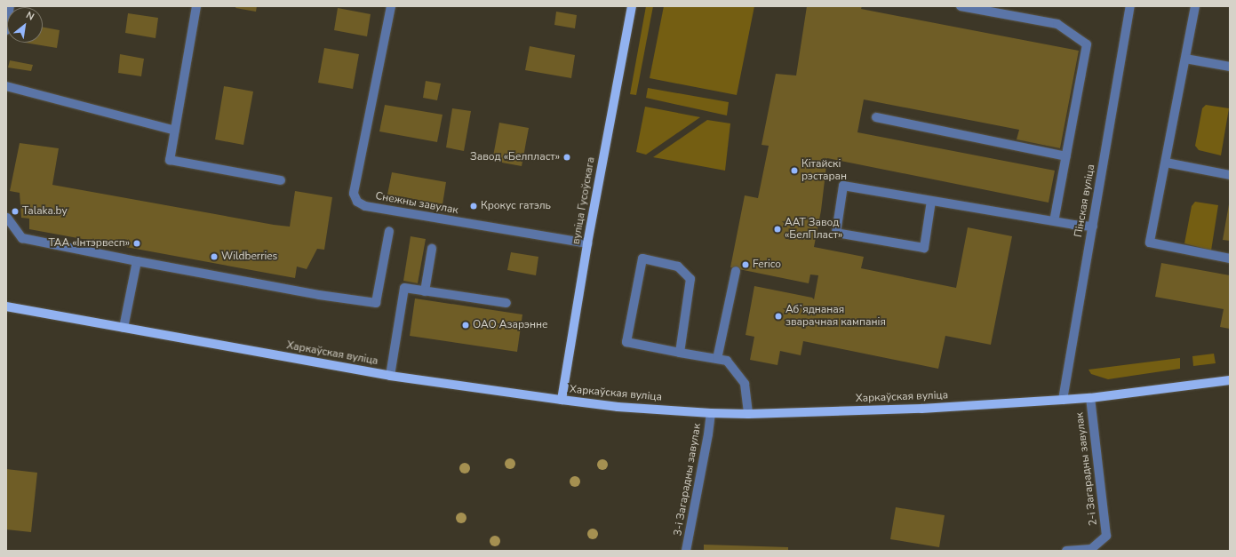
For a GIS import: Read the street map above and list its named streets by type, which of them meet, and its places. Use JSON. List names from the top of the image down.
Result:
{
  "streets": {
    "main road": ["вуліца Гусоўскага", "Харкаўская вуліца"],
    "street": [
      "Пінская вуліца",
      "Снежны завулак",
      "2-і Загарадны завулак",
      "3-і Загарадны завулак"
    ]
  },
  "crossings": [
    ["вуліца Гусоўскага", "Снежны завулак"],
    ["вуліца Гусоўскага", "Харкаўская вуліца"],
    ["Пінская вуліца", "Харкаўская вуліца"],
    ["Харкаўская вуліца", "2-і Загарадны завулак"],
    ["Харкаўская вуліца", "3-і Загарадны завулак"]
  ],
  "places": [
    "Завод «Белпласт»",
    "Кітайскі рэстаран",
    "Крокус гатэль",
    "Talaka.by",
    "ААТ Завод «БелПласт»",
    "ТАА «Інтэрвесп»",
    "Wildberries",
    "Ferico",
    "Абʼяднаная зварачная кампанія",
    "ОАО Азарэнне"
  ],
  "north": "top right"
}
